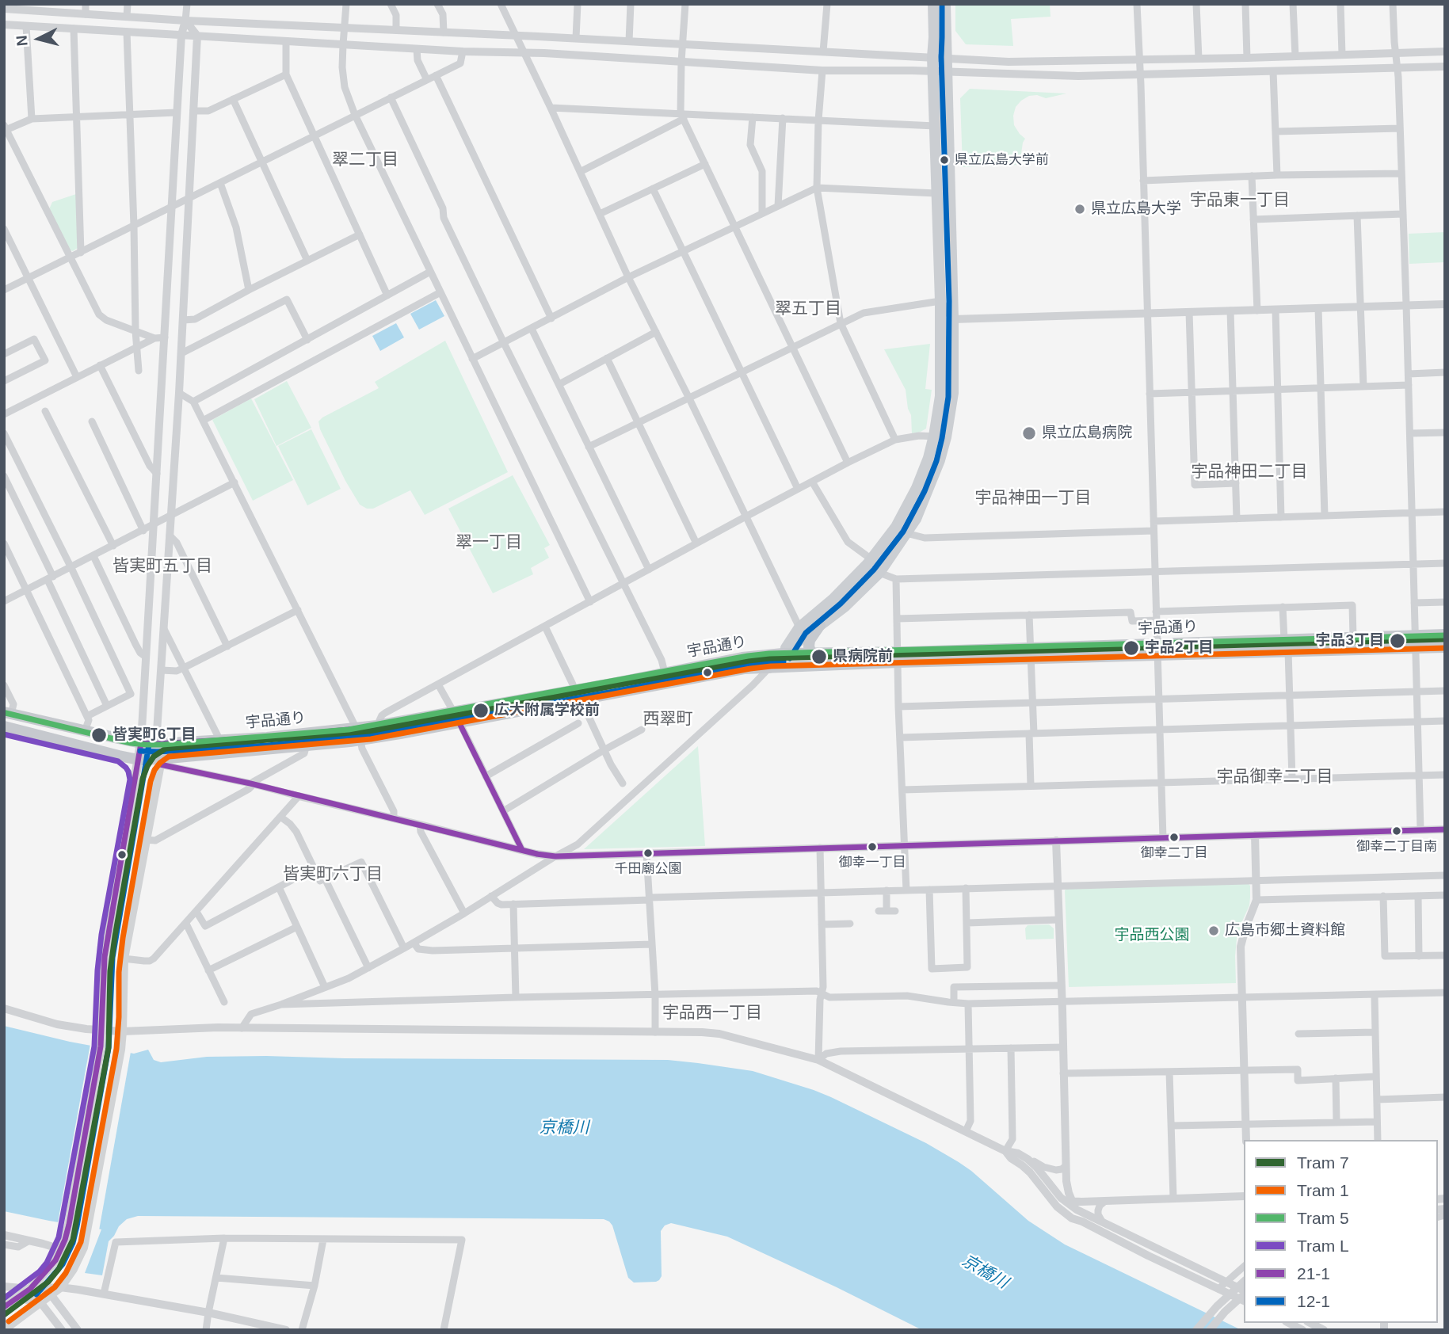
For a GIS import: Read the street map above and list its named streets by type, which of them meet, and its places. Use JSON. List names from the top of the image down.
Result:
{
  "streets": {
    "highway": ["宇品通り"]
  },
  "districts": [
    "翠二丁目",
    "宇品東一丁目",
    "翠五丁目",
    "宇品神田二丁目",
    "宇品神田一丁目",
    "翠一丁目",
    "皆実町五丁目",
    "西翠町",
    "宇品御幸二丁目",
    "皆実町六丁目",
    "宇品西一丁目"
  ],
  "water": ["京橋川"],
  "parks": ["宇品西公園"],
  "places": [
    "県立広島大学前",
    "県立広島大学",
    "県立広島病院",
    "宇品3丁目",
    "宇品2丁目",
    "県病院前",
    "広大附属学校前",
    "皆実町6丁目",
    "御幸二丁目南",
    "御幸二丁目",
    "御幸一丁目",
    "千田廟公園",
    "広島市郷土資料館"
  ],
  "lines": [
    "transit line 12-1",
    "tram line 5",
    "tram line 7",
    "tram line 1",
    "transit line 21-1",
    "tram line L"
  ],
  "legend": [
    "Tram 7",
    "Tram 1",
    "Tram 5",
    "Tram L",
    "21-1",
    "12-1"
  ],
  "north": "left"
}
